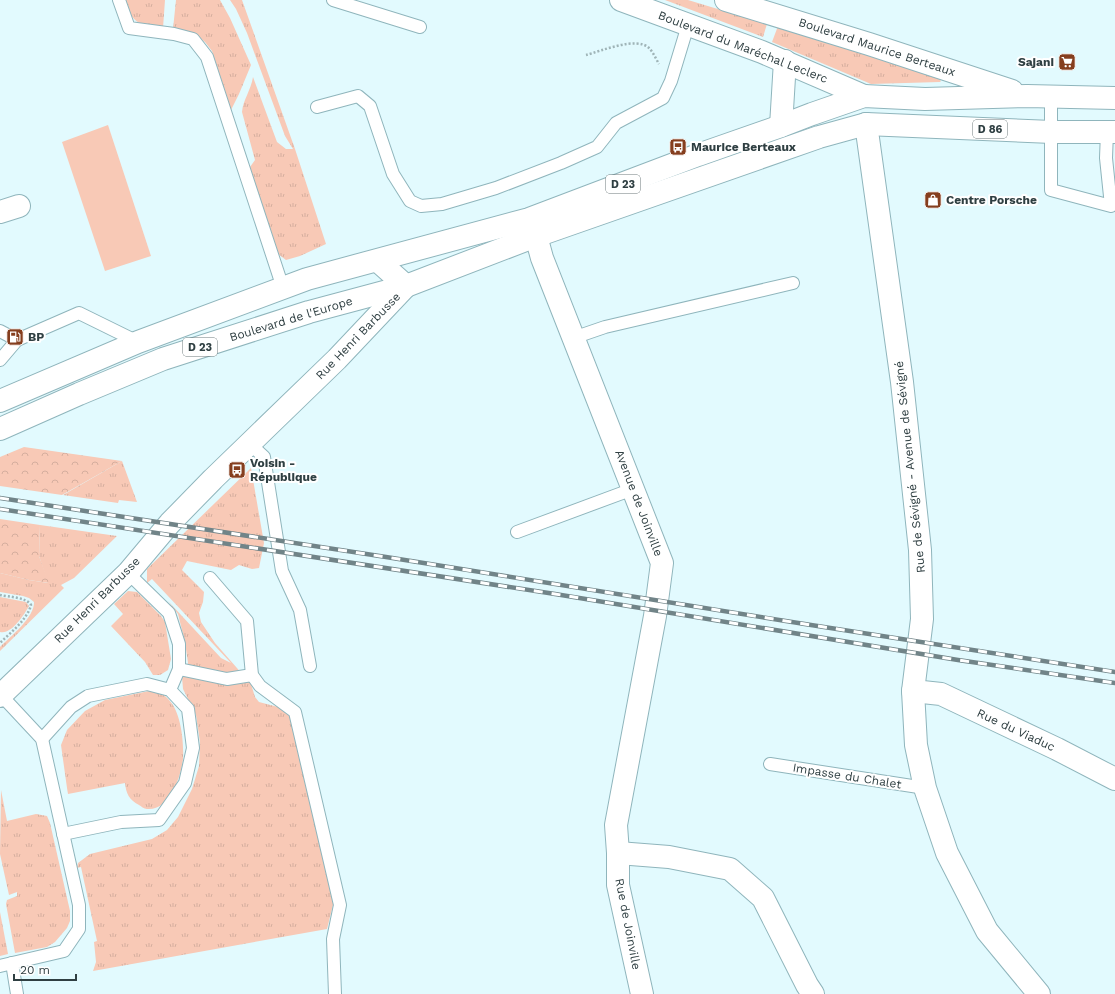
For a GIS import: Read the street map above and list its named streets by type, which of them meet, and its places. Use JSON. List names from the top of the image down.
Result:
{
  "streets": {
    "main road": [
      "Boulevard du Maréchal Leclerc",
      "Boulevard Maurice Berteaux",
      "D 86",
      "D 23",
      "Boulevard de l'Europe",
      "Rue Henri Barbusse",
      "Rue de Sévigné - Avenue de Sévigné",
      "Avenue de Joinville",
      "Rue du Viaduc",
      "Rue de Joinville"
    ],
    "lane": ["Impasse du Chalet"]
  },
  "crossings": [
    ["Boulevard du Maréchal Leclerc", "Boulevard Maurice Berteaux"],
    ["Boulevard du Maréchal Leclerc", "D 23"],
    ["Boulevard Maurice Berteaux", "D 23"],
    ["D 86", "Rue Henri Barbusse"],
    ["D 86", "Rue de Sévigné - Avenue de Sévigné"],
    ["Boulevard de l'Europe", "Rue Henri Barbusse"],
    ["Rue Henri Barbusse", "Rue de Sévigné - Avenue de Sévigné"],
    ["Rue Henri Barbusse", "Avenue de Joinville"],
    ["Rue de Sévigné - Avenue de Sévigné", "Rue du Viaduc"],
    ["Rue de Sévigné - Avenue de Sévigné", "Impasse du Chalet"],
    ["Avenue de Joinville", "Rue de Joinville"]
  ],
  "places": {
    "supermarket": ["Sajani"],
    "bus stop": ["Maurice Berteaux", "Voisin - République"],
    "shop": ["Centre Porsche"],
    "fuel station": ["BP"]
  },
  "scale_bar": "20 m"
}
